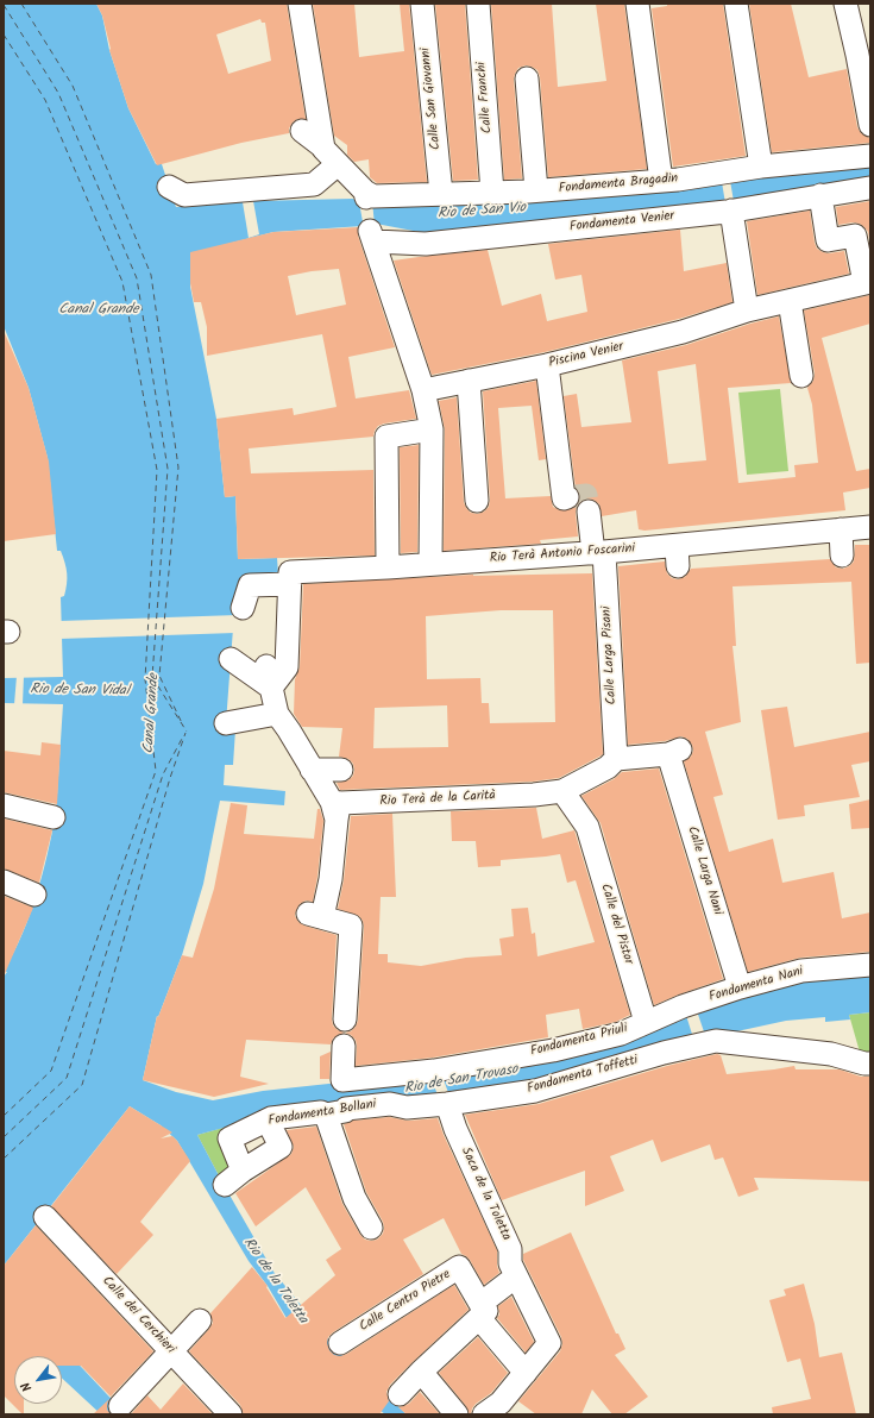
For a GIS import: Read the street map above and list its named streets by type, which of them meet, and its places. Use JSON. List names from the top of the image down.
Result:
{
  "streets": {
    "street": [
      "Calle Franchi",
      "Calle San Giovanni",
      "Fondamenta Bragadin",
      "Fondamenta Venier",
      "Piscina Venier",
      "Rio Terà Antonio Foscarini",
      "Calle Larga Pisani",
      "Rio Terà de la Carità",
      "Calle Larga Nani",
      "Calle del Pistor",
      "Fondamenta Nani",
      "Fondamenta Priuli",
      "Fondamenta Toffetti",
      "Fondamenta Bollani",
      "Saca de la Toletta",
      "Calle Centro Pietre",
      "Calle dei Cerchieri"
    ]
  },
  "crossings": [
    ["Calle Franchi", "Fondamenta Bragadin"],
    ["Calle San Giovanni", "Fondamenta Bragadin"],
    ["Fondamenta Venier", "Piscina Venier"],
    ["Rio Terà Antonio Foscarini", "Calle Larga Pisani"],
    ["Calle Larga Pisani", "Rio Terà de la Carità"],
    ["Calle Larga Pisani", "Calle Larga Nani"],
    ["Rio Terà de la Carità", "Calle Larga Nani"],
    ["Rio Terà de la Carità", "Calle del Pistor"],
    ["Calle Larga Nani", "Fondamenta Nani"],
    ["Calle del Pistor", "Fondamenta Nani"],
    ["Calle del Pistor", "Fondamenta Priuli"],
    ["Fondamenta Nani", "Fondamenta Priuli"],
    ["Fondamenta Toffetti", "Fondamenta Bollani"],
    ["Fondamenta Toffetti", "Saca de la Toletta"],
    ["Fondamenta Bollani", "Saca de la Toletta"]
  ],
  "water": [
    "Rio de San Vio",
    "Canal Grande",
    "Rio de San Vidal",
    "Rio de San Trovaso",
    "Rio de la Toletta"
  ],
  "north": "bottom left"
}
